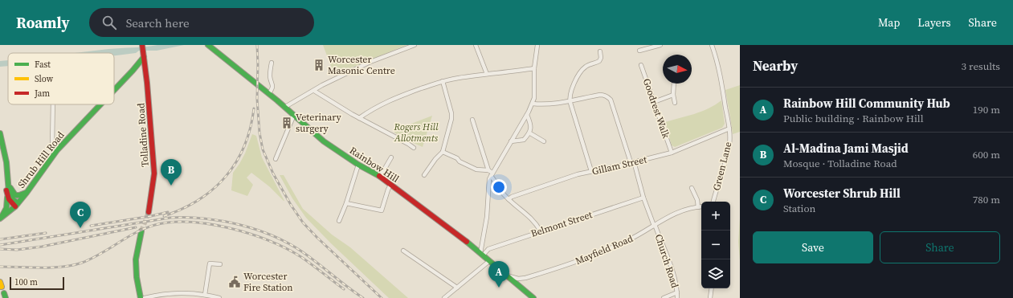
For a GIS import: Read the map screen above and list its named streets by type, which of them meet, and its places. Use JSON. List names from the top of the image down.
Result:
{
  "streets": {
    "main road": ["Tolladine Road", "Shrub Hill Road", "Rainbow Hill"],
    "street": [
      "Goodrest Walk",
      "Gillam Street",
      "Green Lane",
      "Belmont Street",
      "Mayfield Road",
      "Church Road"
    ]
  },
  "crossings": [
    ["Goodrest Walk", "Gillam Street"],
    ["Tolladine Road", "Shrub Hill Road"],
    ["Rainbow Hill", "Belmont Street"],
    ["Rainbow Hill", "Mayfield Road"],
    ["Gillam Street", "Green Lane"],
    ["Gillam Street", "Church Road"],
    ["Belmont Street", "Church Road"],
    ["Mayfield Road", "Church Road"]
  ],
  "parks": ["Rogers Hill Allotments"],
  "places": {
    "building": ["Worcester Masonic Centre", "Veterinary surgery"],
    "public building": ["Worcester Fire Station"]
  },
  "legend": ["Fast", "Slow", "Jam"],
  "scale_bar": "100 m",
  "north": "right",
  "page": {
    "header": "Roamly",
    "search": "Search here",
    "nav": ["Map", "Layers", "Share"],
    "heading": ["Nearby", "3 results"],
    "list": [
      {
        "mark": "A",
        "name": "Rainbow Hill Community Hub",
        "note": "Public building · Rainbow Hill",
        "value": "190 m"
      },
      {
        "mark": "B",
        "name": "Al-Madina Jami Masjid",
        "note": "Mosque · Tolladine Road",
        "value": "600 m"
      },
      {
        "mark": "C",
        "name": "Worcester Shrub Hill",
        "note": "Station",
        "value": "780 m"
      }
    ],
    "pins": ["B", "C", "A"],
    "map_buttons": ["+", "−"],
    "buttons": ["Save", "Share"],
    "scale": "100 m"
  }
}
